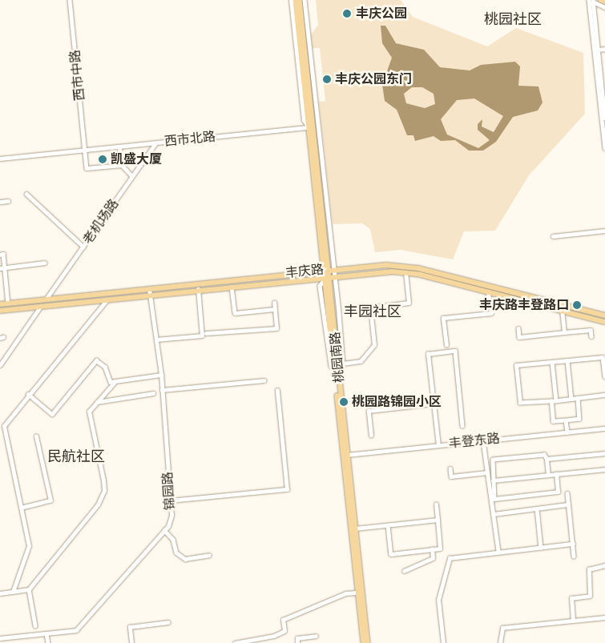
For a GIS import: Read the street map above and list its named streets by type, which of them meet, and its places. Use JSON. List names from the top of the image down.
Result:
{
  "streets": {
    "main road": ["丰庆路", "桃园南路"],
    "street": [
      "西市中路",
      "西市北路",
      "老机场路",
      "丰登东路",
      "锦园路"
    ]
  },
  "crossings": [
    ["西市中路", "西市北路"],
    ["西市北路", "老机场路"],
    ["西市北路", "桃园南路"],
    ["老机场路", "丰庆路"],
    ["丰庆路", "桃园南路"],
    ["丰庆路", "锦园路"],
    ["桃园南路", "丰登东路"]
  ],
  "districts": ["桃园社区", "丰园社区", "民航社区"],
  "places": [
    "丰庆公园",
    "丰庆公园东门",
    "凯盛大厦",
    "丰庆路丰登路口",
    "桃园路锦园小区"
  ]
}
